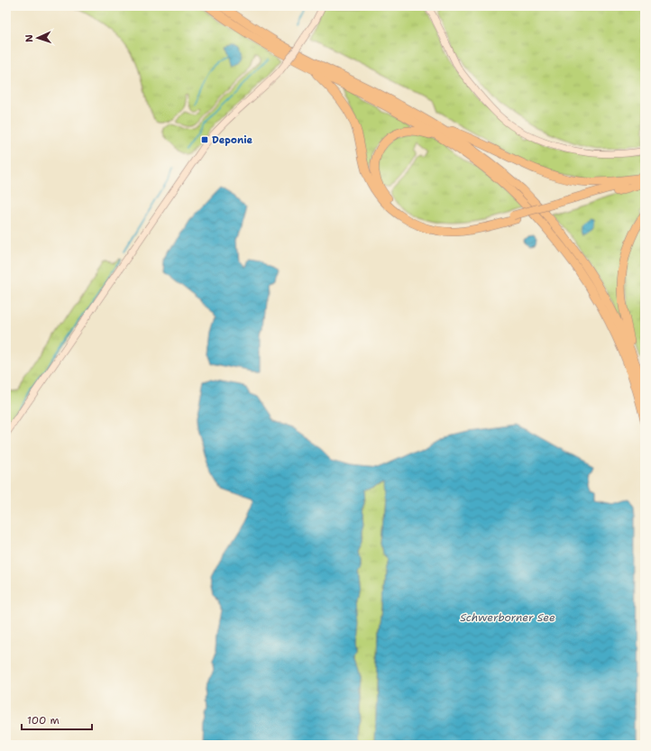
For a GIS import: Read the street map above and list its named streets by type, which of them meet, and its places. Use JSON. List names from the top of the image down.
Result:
{
  "water": ["Schwerborner See"],
  "places": {
    "transit": ["Deponie"]
  },
  "scale_bar": "100 m",
  "north": "left"
}
